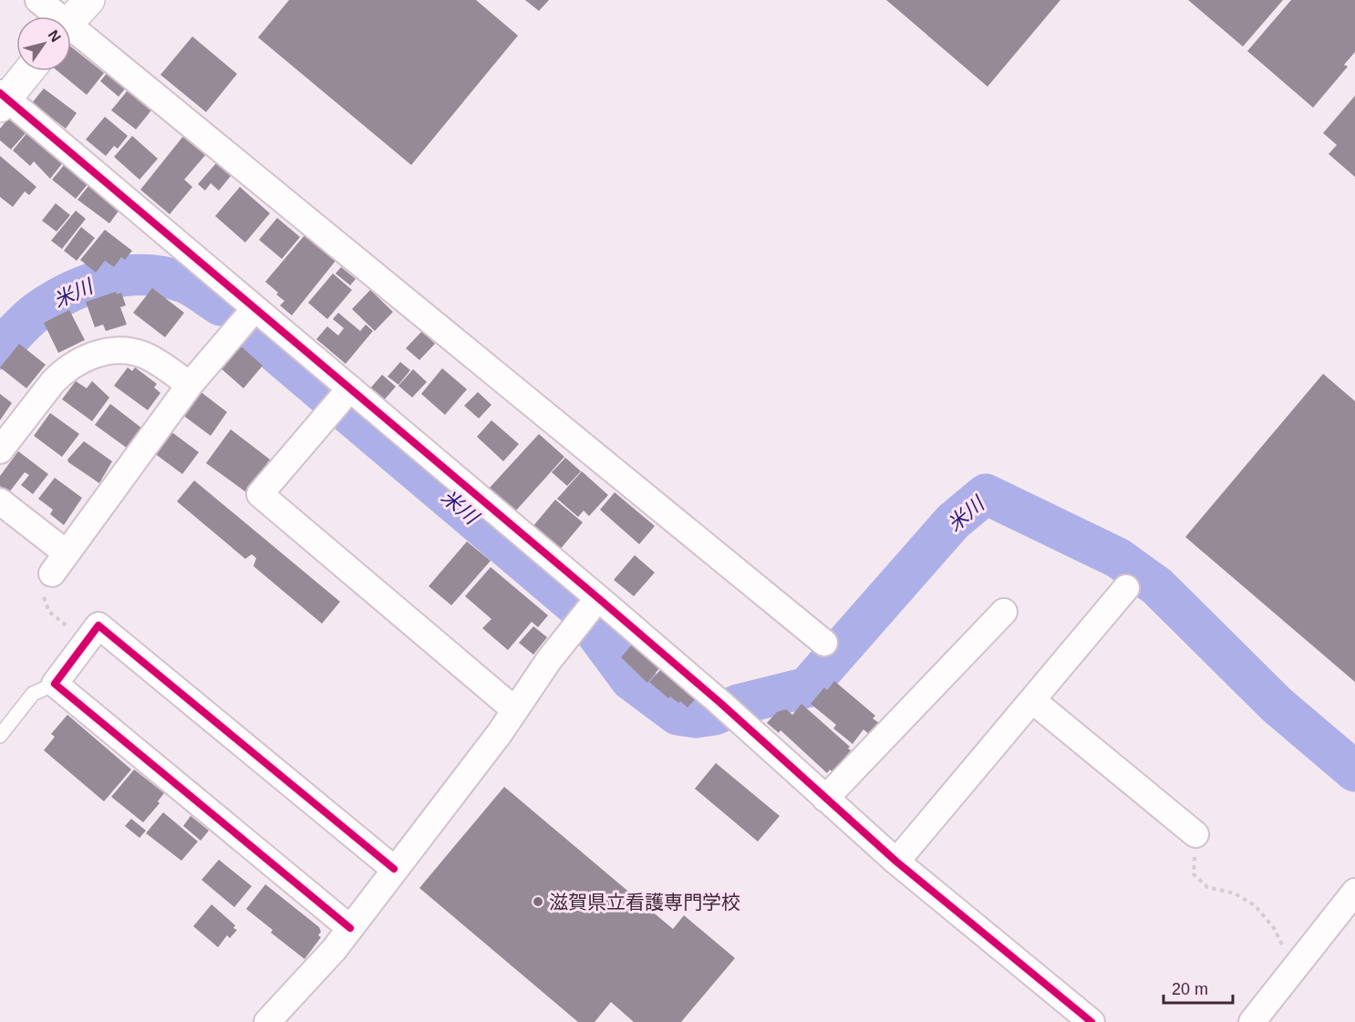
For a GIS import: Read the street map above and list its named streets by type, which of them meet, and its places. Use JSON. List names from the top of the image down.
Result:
{
  "water": ["米川"],
  "places": ["滋賀県立看護専門学校"],
  "scale_bar": "20 m",
  "north": "top right"
}
